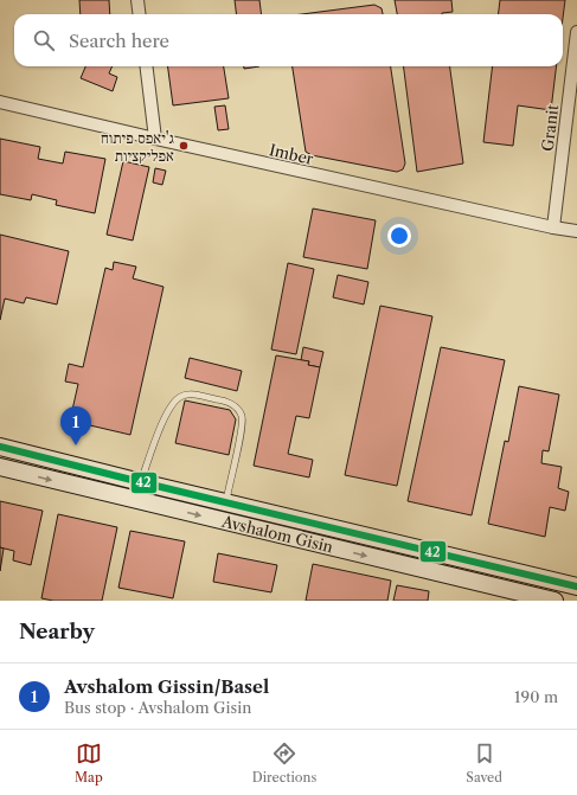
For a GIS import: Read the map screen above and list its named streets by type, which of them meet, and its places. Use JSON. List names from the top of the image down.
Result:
{
  "streets": {
    "street": ["Granit", "Imber", "Avshalom Gisin"]
  },
  "crossings": [
    ["Granit", "Imber"]
  ],
  "places": ["ג'יאפס פיתוח אפליקציות"],
  "lines": ["transit line 42"],
  "page": {
    "search": "Search here",
    "pins": "1",
    "heading": "Nearby",
    "list": [
      {
        "mark": "1",
        "name": "Avshalom Gissin/Basel",
        "note": "Bus stop · Avshalom Gisin",
        "value": "190 m"
      }
    ],
    "nav": ["Map", "Directions", "Saved"]
  }
}
